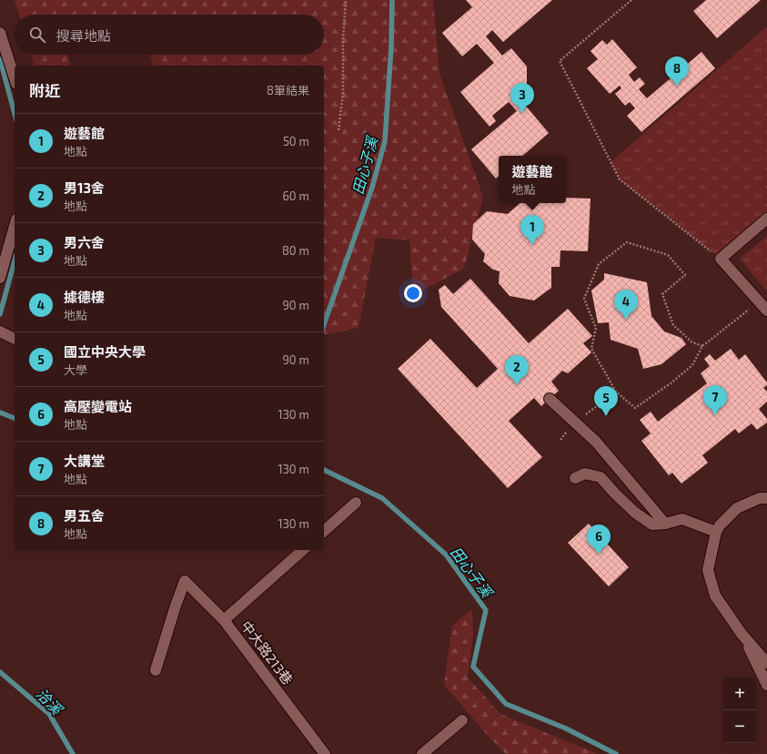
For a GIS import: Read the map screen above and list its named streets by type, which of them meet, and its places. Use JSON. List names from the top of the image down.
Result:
{
  "streets": {
    "street": ["中大路213巷"]
  },
  "water": ["田心子溪", "洽溪"],
  "page": {
    "search": "搜尋地點",
    "pins": [
      "8",
      "3",
      "1",
      "4",
      "2",
      "7",
      "5",
      "6"
    ],
    "heading": ["附近", "8筆結果"],
    "list": [
      {
        "mark": "1",
        "name": "遊藝館",
        "note": "地點",
        "value": "50 m"
      },
      {
        "mark": "2",
        "name": "男13舍",
        "note": "地點",
        "value": "60 m"
      },
      {
        "mark": "3",
        "name": "男六舍",
        "note": "地點",
        "value": "80 m"
      },
      {
        "mark": "4",
        "name": "據德樓",
        "note": "地點",
        "value": "90 m"
      },
      {
        "mark": "5",
        "name": "國立中央大學",
        "note": "大學",
        "value": "90 m"
      },
      {
        "mark": "6",
        "name": "高壓變電站",
        "note": "地點",
        "value": "130 m"
      },
      {
        "mark": "7",
        "name": "大講堂",
        "note": "地點",
        "value": "130 m"
      },
      {
        "mark": "8",
        "name": "男五舍",
        "note": "地點",
        "value": "130 m"
      }
    ],
    "popup": ["遊藝館", "地點"],
    "map_buttons": ["+", "−"]
  }
}
